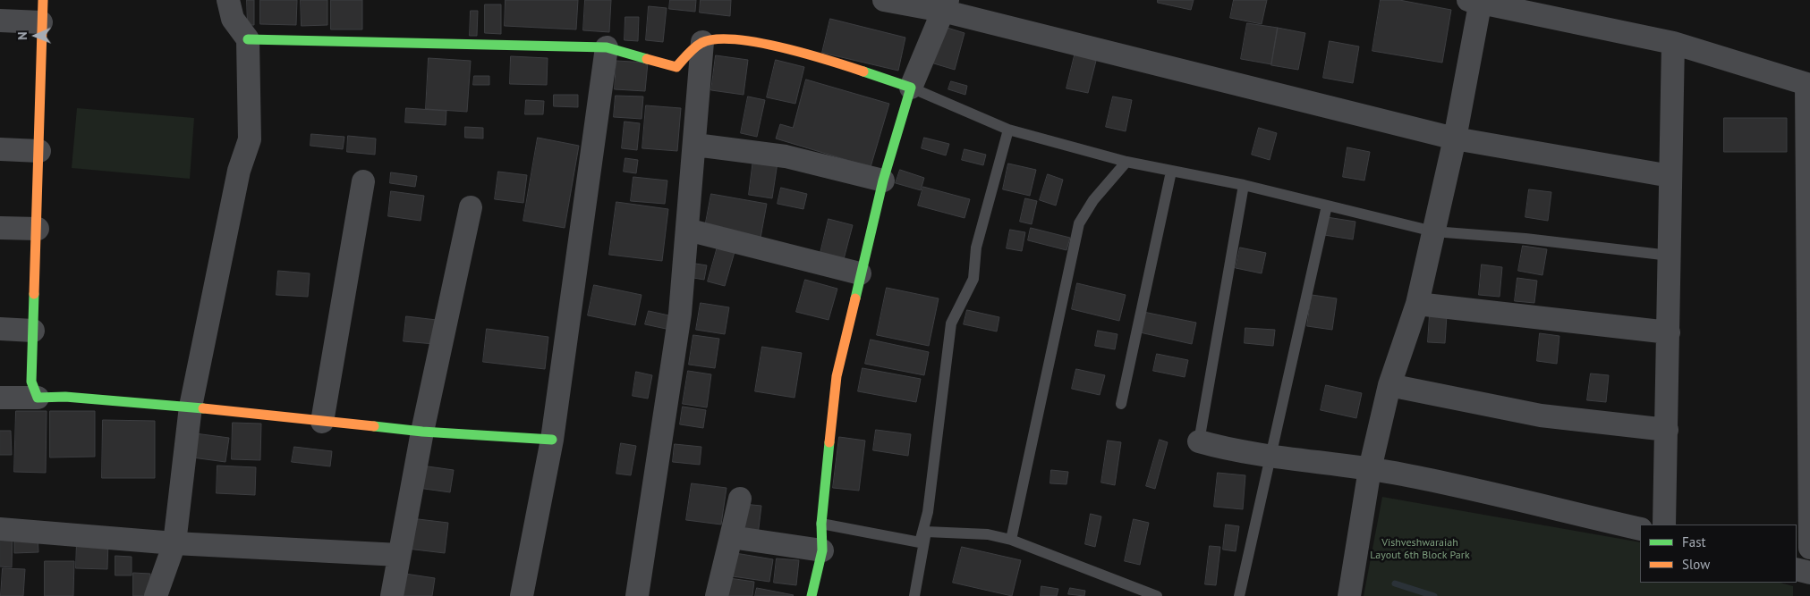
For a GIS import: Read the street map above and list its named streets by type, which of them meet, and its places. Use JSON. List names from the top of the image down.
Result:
{
  "parks": ["Vishveshwaraiah Layout 6th Block Park"],
  "legend": ["Fast", "Slow"],
  "north": "left"
}
